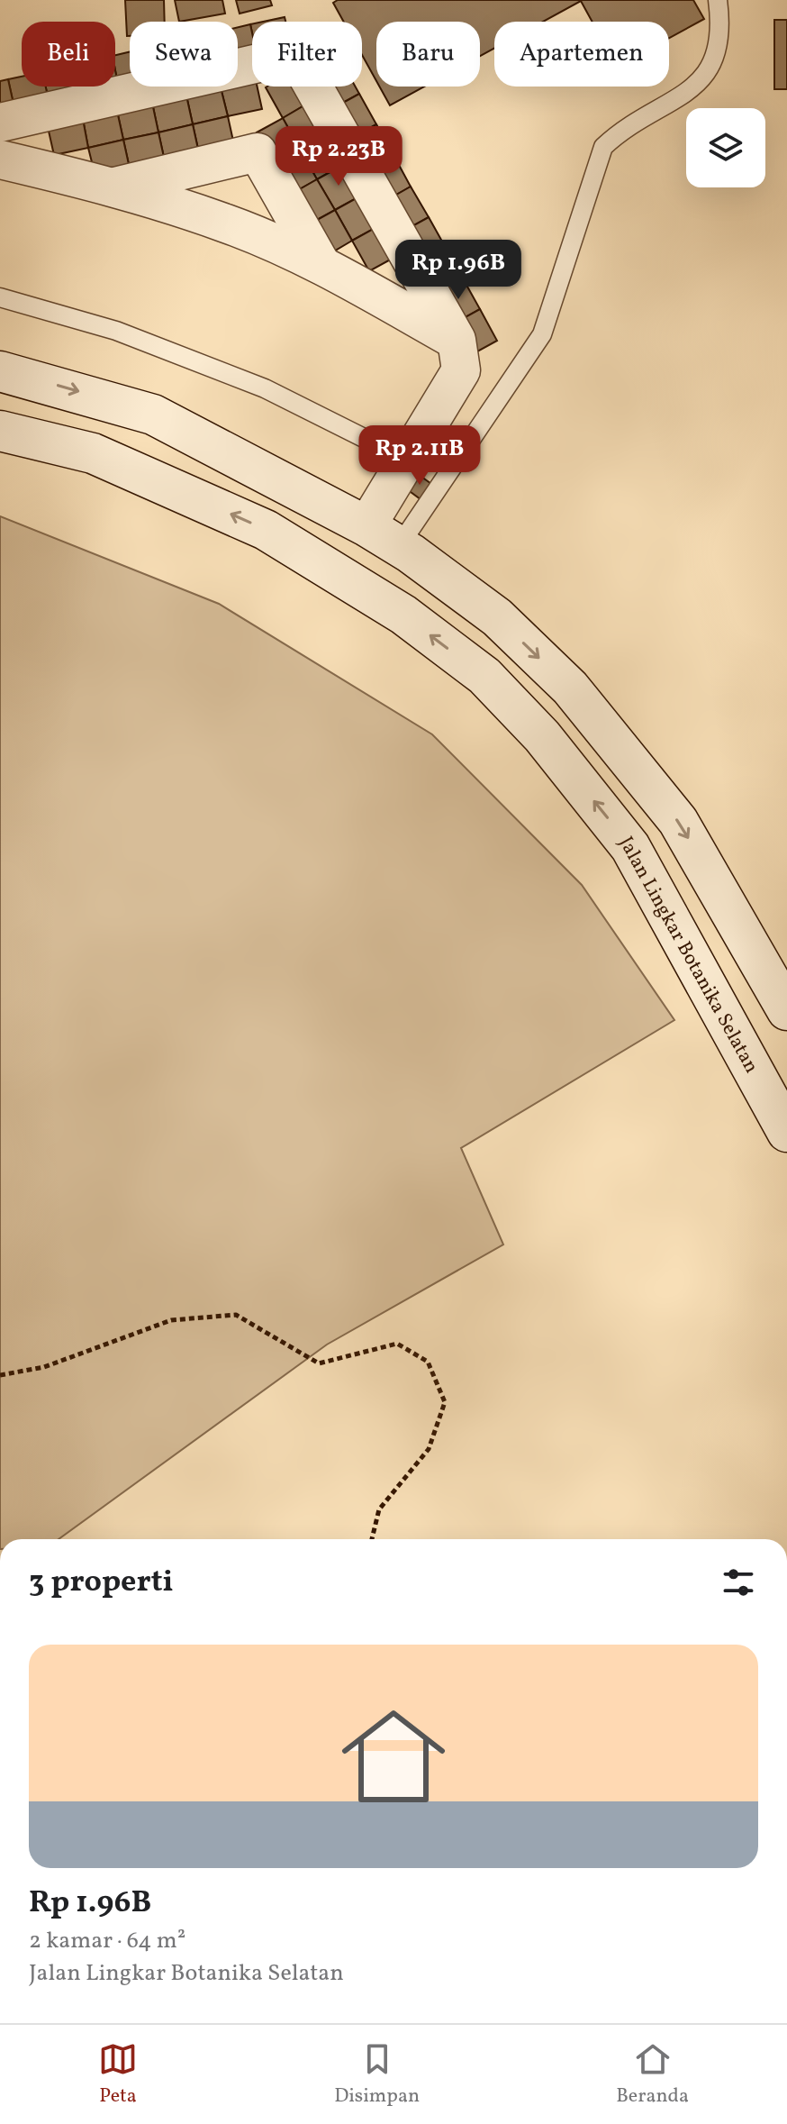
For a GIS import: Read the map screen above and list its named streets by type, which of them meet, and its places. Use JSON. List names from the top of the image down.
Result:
{
  "streets": {
    "street": ["Jalan Lingkar Botanika Selatan"]
  },
  "page": {
    "chip": [
      "Beli",
      "Sewa",
      "Filter",
      "Baru",
      "Apartemen"
    ],
    "price": ["Rp 2.23B", "Rp 1.96B", "Rp 2.11B"],
    "heading": "3 properti",
    "list": [
      {
        "name": "Rp 1.96B",
        "note": "2 kamar · 64 m² · Jalan Lingkar Botanika Selatan"
      }
    ],
    "tabs": ["Peta", "Disimpan", "Beranda"]
  }
}
